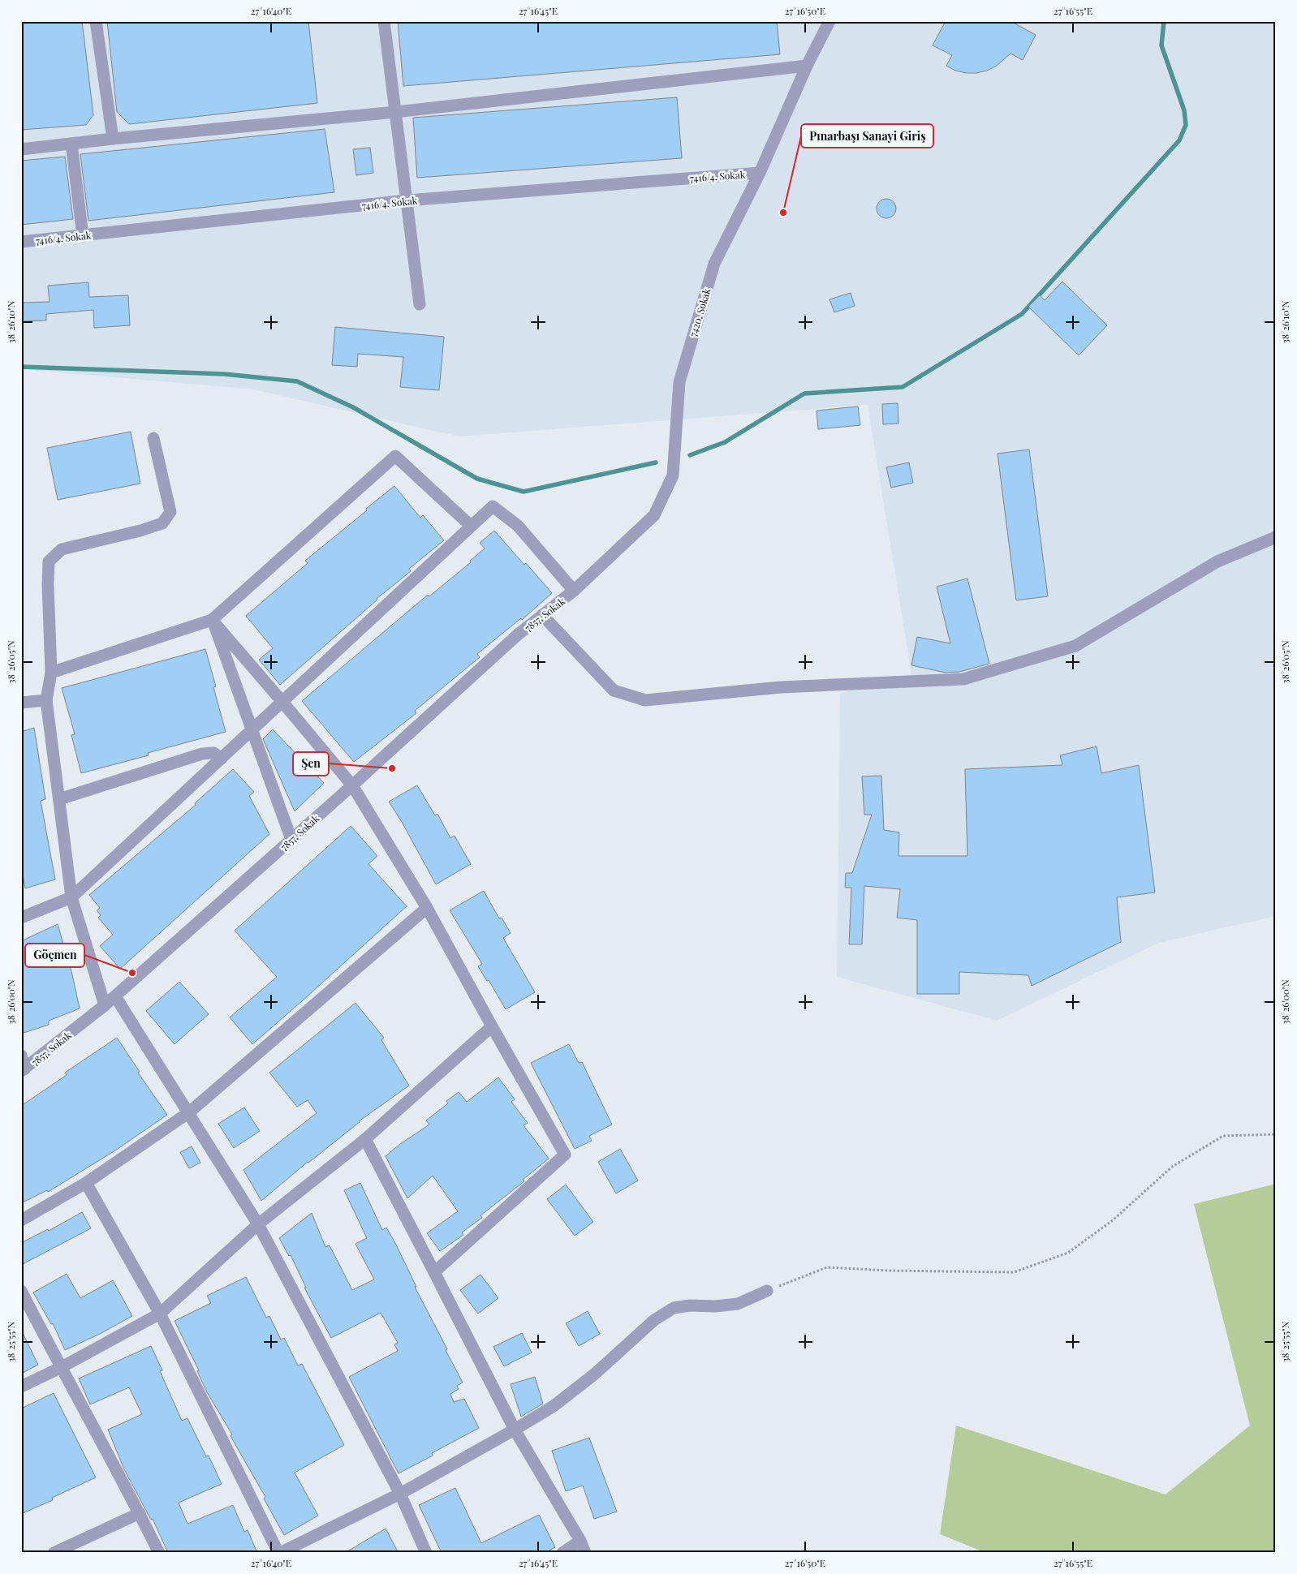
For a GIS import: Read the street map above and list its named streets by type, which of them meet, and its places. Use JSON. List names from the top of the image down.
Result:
{
  "streets": {
    "street": ["7416/4. Sokak", "7420. Sokak", "7857. Sokak"]
  },
  "crossings": [
    ["7416/4. Sokak", "7420. Sokak"],
    ["7420. Sokak", "7857. Sokak"]
  ],
  "places": ["Pınarbaşı Sanayi Giriş", "Şen", "Göçmen"],
  "coordinates": [
    "27°16'40\"E",
    "27°16'45\"E",
    "27°16'50\"E",
    "27°16'55\"E",
    "38°26'10\"N",
    "38°26'05\"N",
    "38°26'00\"N",
    "38°25'55\"N"
  ]
}
